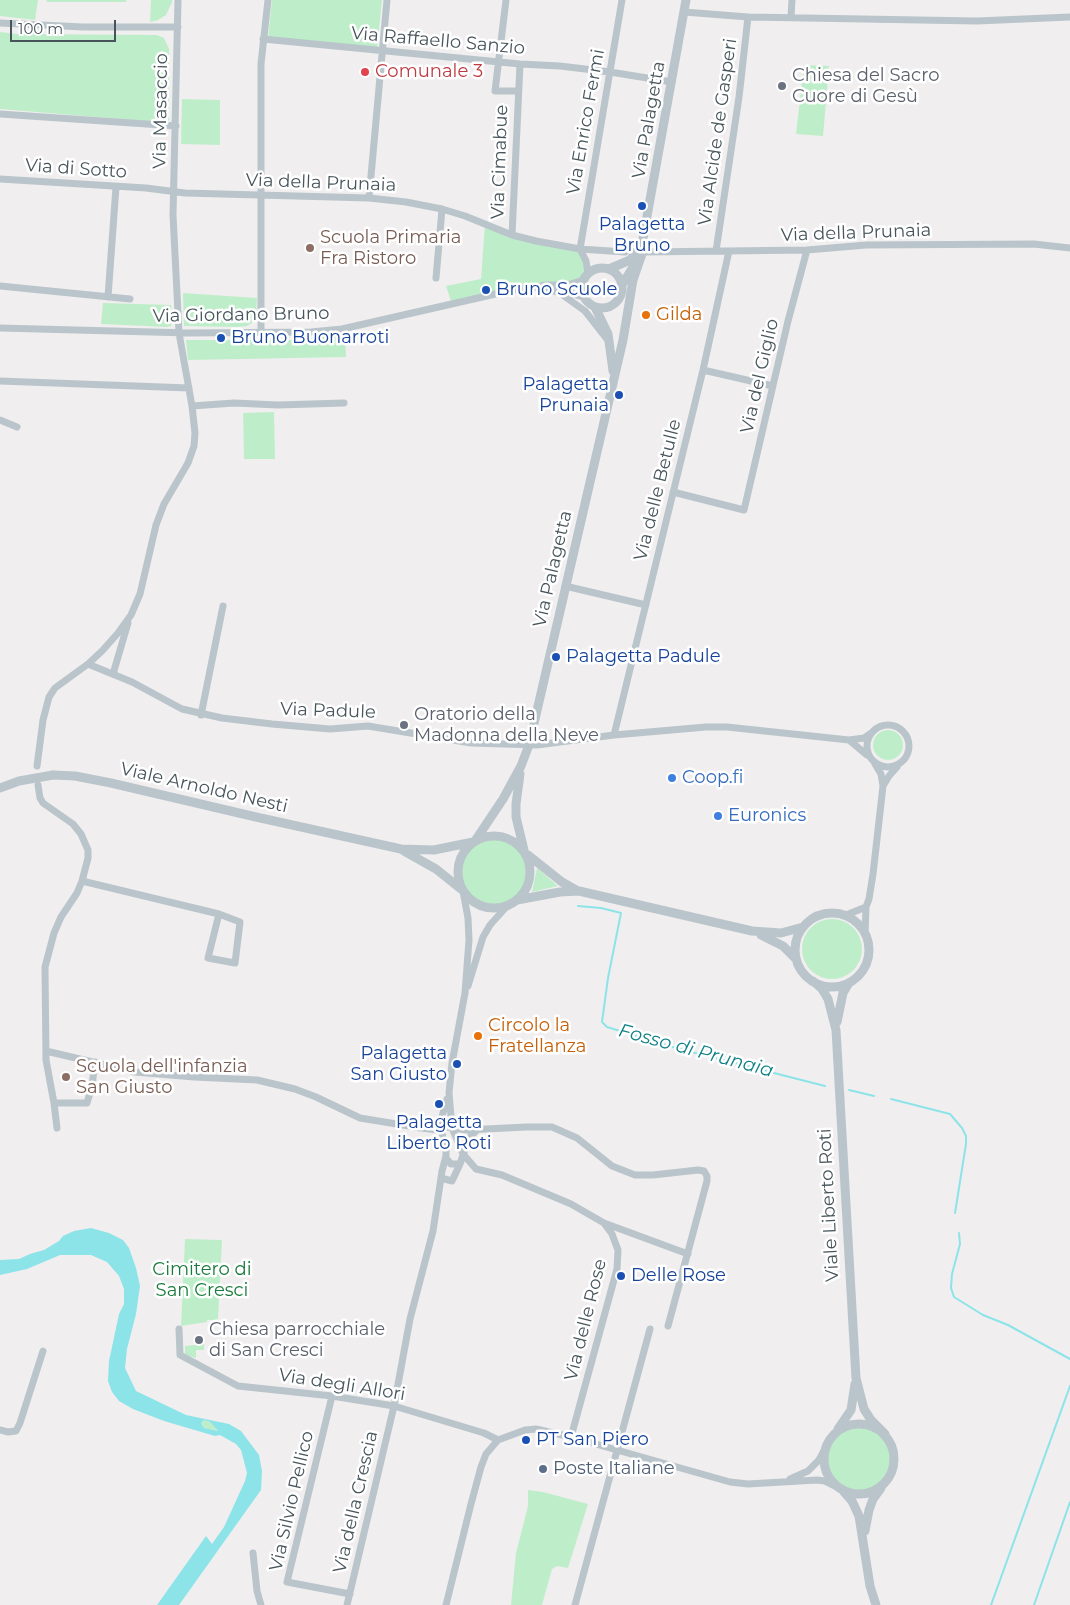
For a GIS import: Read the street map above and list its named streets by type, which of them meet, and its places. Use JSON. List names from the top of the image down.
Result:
{
  "streets": {
    "street": [
      "Via Raffaello Sanzio",
      "Via Masaccio",
      "Via Palagetta",
      "Via Enrico Fermi",
      "Via Alcide de Gasperi",
      "Via Cimabue",
      "Via di Sotto",
      "Via della Prunaia",
      "Via Giordano Bruno",
      "Via del Giglio",
      "Via delle Betulle",
      "Via Padule",
      "Viale Arnoldo Nesti",
      "Viale Liberto Roti",
      "Via delle Rose",
      "Via degli Allori",
      "Via Silvio Pellico",
      "Via della Crescia"
    ]
  },
  "crossings": [
    ["Via Raffaello Sanzio", "Via Palagetta"],
    ["Via Raffaello Sanzio", "Via Enrico Fermi"],
    ["Via Raffaello Sanzio", "Via Cimabue"],
    ["Via Masaccio", "Via di Sotto"],
    ["Via Masaccio", "Via della Prunaia"],
    ["Via Masaccio", "Via Giordano Bruno"],
    ["Via Palagetta", "Via della Prunaia"],
    ["Via Palagetta", "Via Giordano Bruno"],
    ["Via Palagetta", "Via Padule"],
    ["Via Palagetta", "Viale Arnoldo Nesti"],
    ["Via Enrico Fermi", "Via della Prunaia"],
    ["Via Alcide de Gasperi", "Via della Prunaia"],
    ["Via Cimabue", "Via della Prunaia"],
    ["Via di Sotto", "Via della Prunaia"],
    ["Via della Prunaia", "Via del Giglio"],
    ["Via della Prunaia", "Via delle Betulle"],
    ["Via del Giglio", "Via delle Betulle"],
    ["Via delle Betulle", "Via Padule"],
    ["Via degli Allori", "Via Silvio Pellico"],
    ["Via degli Allori", "Via della Crescia"],
    ["Via Silvio Pellico", "Via della Crescia"]
  ],
  "water": ["Fosso di Prunaia"],
  "parks": ["Cimitero di San Cresci"],
  "places": [
    "Comunale 3",
    "Chiesa del Sacro Cuore di Gesù",
    "Palagetta Bruno",
    "Scuola Primaria Fra Ristoro",
    "Bruno Scuole",
    "Gilda",
    "Bruno Buonarroti",
    "Palagetta Prunaia",
    "Palagetta Padule",
    "Oratorio della Madonna della Neve",
    "Coop.fi",
    "Euronics",
    "Circolo la Fratellanza",
    "Palagetta San Giusto",
    "Scuola dell'infanzia San Giusto",
    "Palagetta Liberto Roti",
    "Delle Rose",
    "Chiesa parrocchiale di San Cresci",
    "PT San Piero",
    "Poste Italiane"
  ],
  "scale_bar": "100 m"
}
